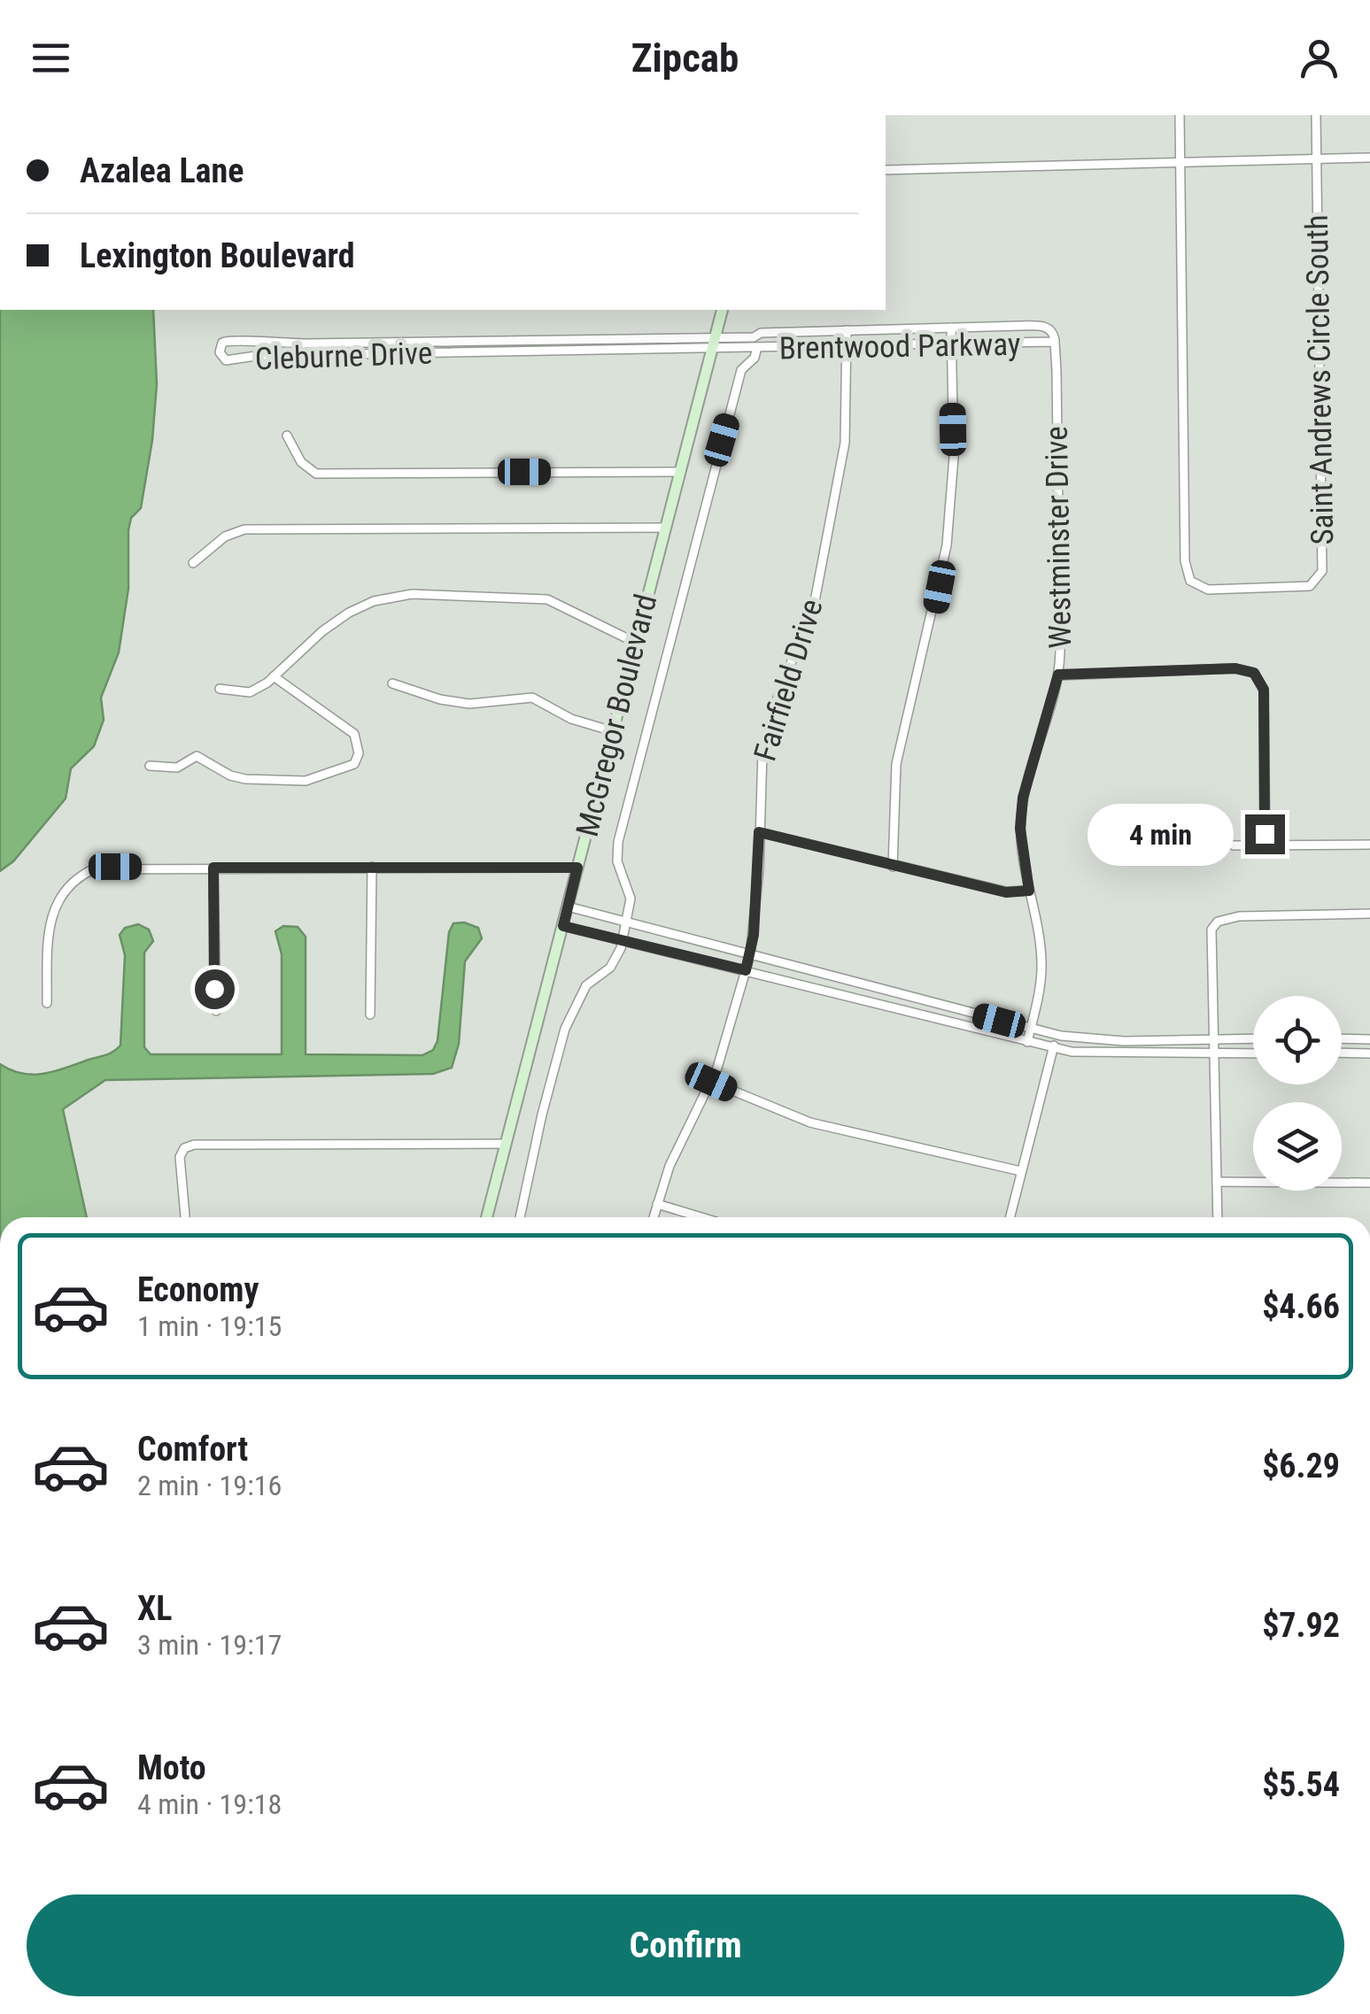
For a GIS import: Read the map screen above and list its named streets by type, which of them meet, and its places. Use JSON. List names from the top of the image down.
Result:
{
  "streets": {
    "main road": ["McGregor Boulevard"],
    "street": [
      "Brentwood Parkway",
      "Cleburne Drive",
      "Saint Andrews Circle South",
      "Westminster Drive",
      "Fairfield Drive"
    ]
  },
  "crossings": [
    ["Brentwood Parkway", "Cleburne Drive"],
    ["Brentwood Parkway", "Westminster Drive"],
    ["Brentwood Parkway", "Fairfield Drive"],
    ["Brentwood Parkway", "McGregor Boulevard"],
    ["Cleburne Drive", "McGregor Boulevard"]
  ],
  "page": {
    "header": "Zipcab",
    "banner": ["Azalea Lane", "Lexington Boulevard"],
    "bubble": "4 min",
    "list": [
      {
        "name": "Economy",
        "note": "1 min · 19:15",
        "value": "$4.66"
      },
      {
        "name": "Comfort",
        "note": "2 min · 19:16",
        "value": "$6.29"
      },
      {
        "name": "XL",
        "note": "3 min · 19:17",
        "value": "$7.92"
      },
      {
        "name": "Moto",
        "note": "4 min · 19:18",
        "value": "$5.54"
      }
    ],
    "buttons": "Confirm"
  }
}
